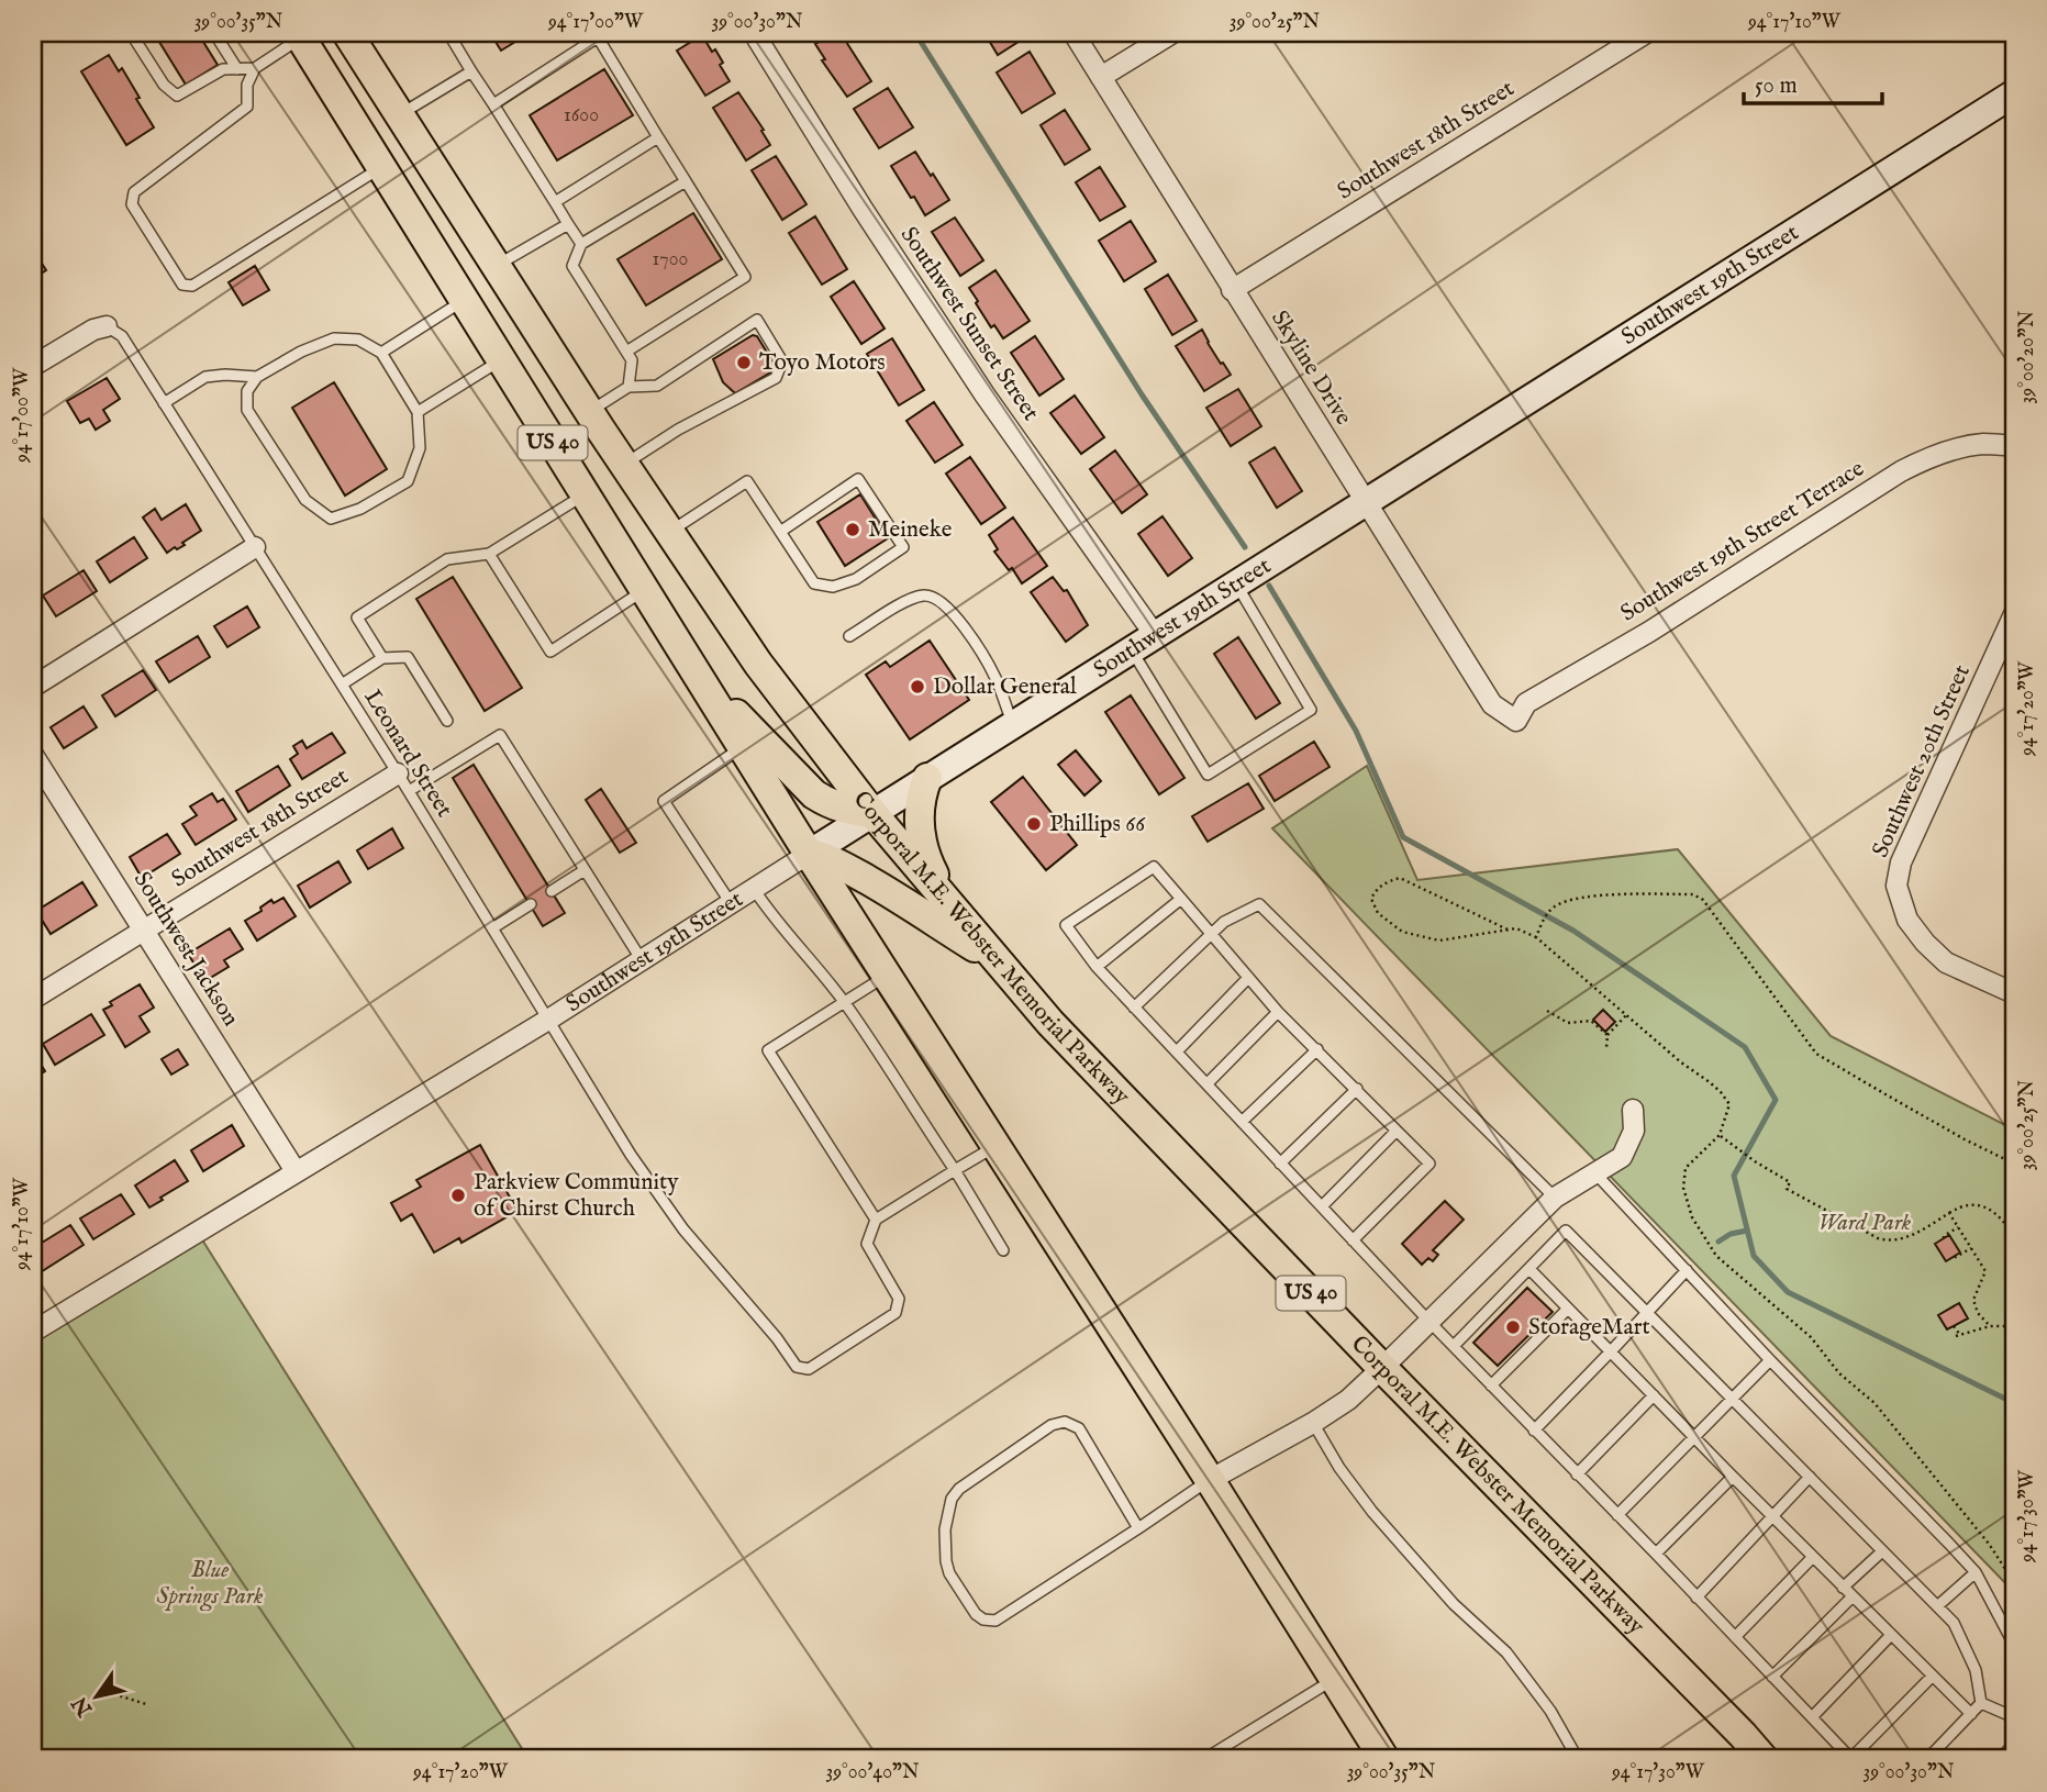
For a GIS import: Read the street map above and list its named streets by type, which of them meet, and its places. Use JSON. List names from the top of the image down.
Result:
{
  "streets": {
    "main road": ["US 40", "Corporal M.E. Webster Memorial Parkway"],
    "street": [
      "Southwest 18th Street",
      "Southwest 19th Street",
      "Southwest Sunset Street",
      "Skyline Drive",
      "Southwest 19th Street Terrace",
      "Southwest 20th Street",
      "Southwest Jackson"
    ],
    "lane": ["Leonard Street"]
  },
  "crossings": [
    ["Southwest 18th Street", "Skyline Drive"],
    ["Southwest 18th Street", "Leonard Street"],
    ["Southwest 18th Street", "Southwest Jackson"],
    ["Southwest 19th Street", "Southwest Sunset Street"],
    ["Southwest 19th Street", "Skyline Drive"],
    ["Southwest 19th Street", "US 40"],
    ["Southwest 19th Street", "Leonard Street"],
    ["Southwest 19th Street", "Corporal M.E. Webster Memorial Parkway"],
    ["Southwest 19th Street", "Southwest Jackson"],
    ["Skyline Drive", "Southwest 19th Street Terrace"]
  ],
  "parks": ["Ward Park", "Blue Springs Park"],
  "places": [
    "Toyo Motors",
    "Meineke",
    "Dollar General",
    "Phillips 66",
    "Parkview Community of Chirst Church",
    "StorageMart"
  ],
  "house_numbers": ["1600", "1700"],
  "scale_bar": "50 m",
  "north": "bottom left",
  "coordinates": [
    "39°00'35\"N",
    "94°17'00\"W",
    "39°00'30\"N",
    "39°00'25\"N",
    "94°17'10\"W",
    "39°00'20\"N",
    "94°17'20\"W",
    "94°17'30\"W",
    "39°00'40\"N"
  ]
}
